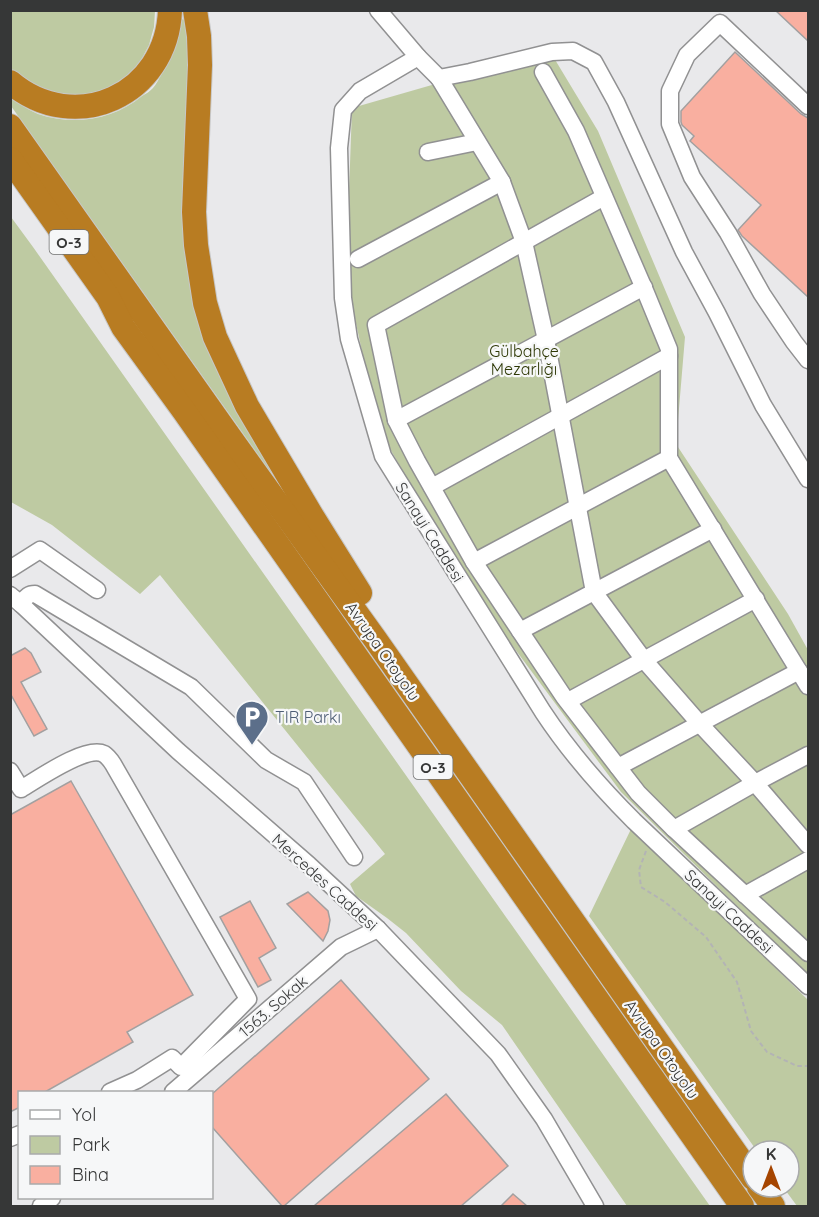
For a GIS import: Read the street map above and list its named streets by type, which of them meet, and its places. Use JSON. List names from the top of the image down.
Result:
{
  "streets": {
    "highway": ["O-3", "Avrupa Otoyolu"],
    "street": ["Sanayi Caddesi", "Mercedes Caddesi", "1563. Sokak"]
  },
  "crossings": [
    ["Mercedes Caddesi", "1563. Sokak"]
  ],
  "parks": ["Gülbahçe Mezarlığı"],
  "places": {
    "parking": ["TIR Parkı"]
  },
  "legend": ["Yol", "Park", "Bina"],
  "north": "top"
}
